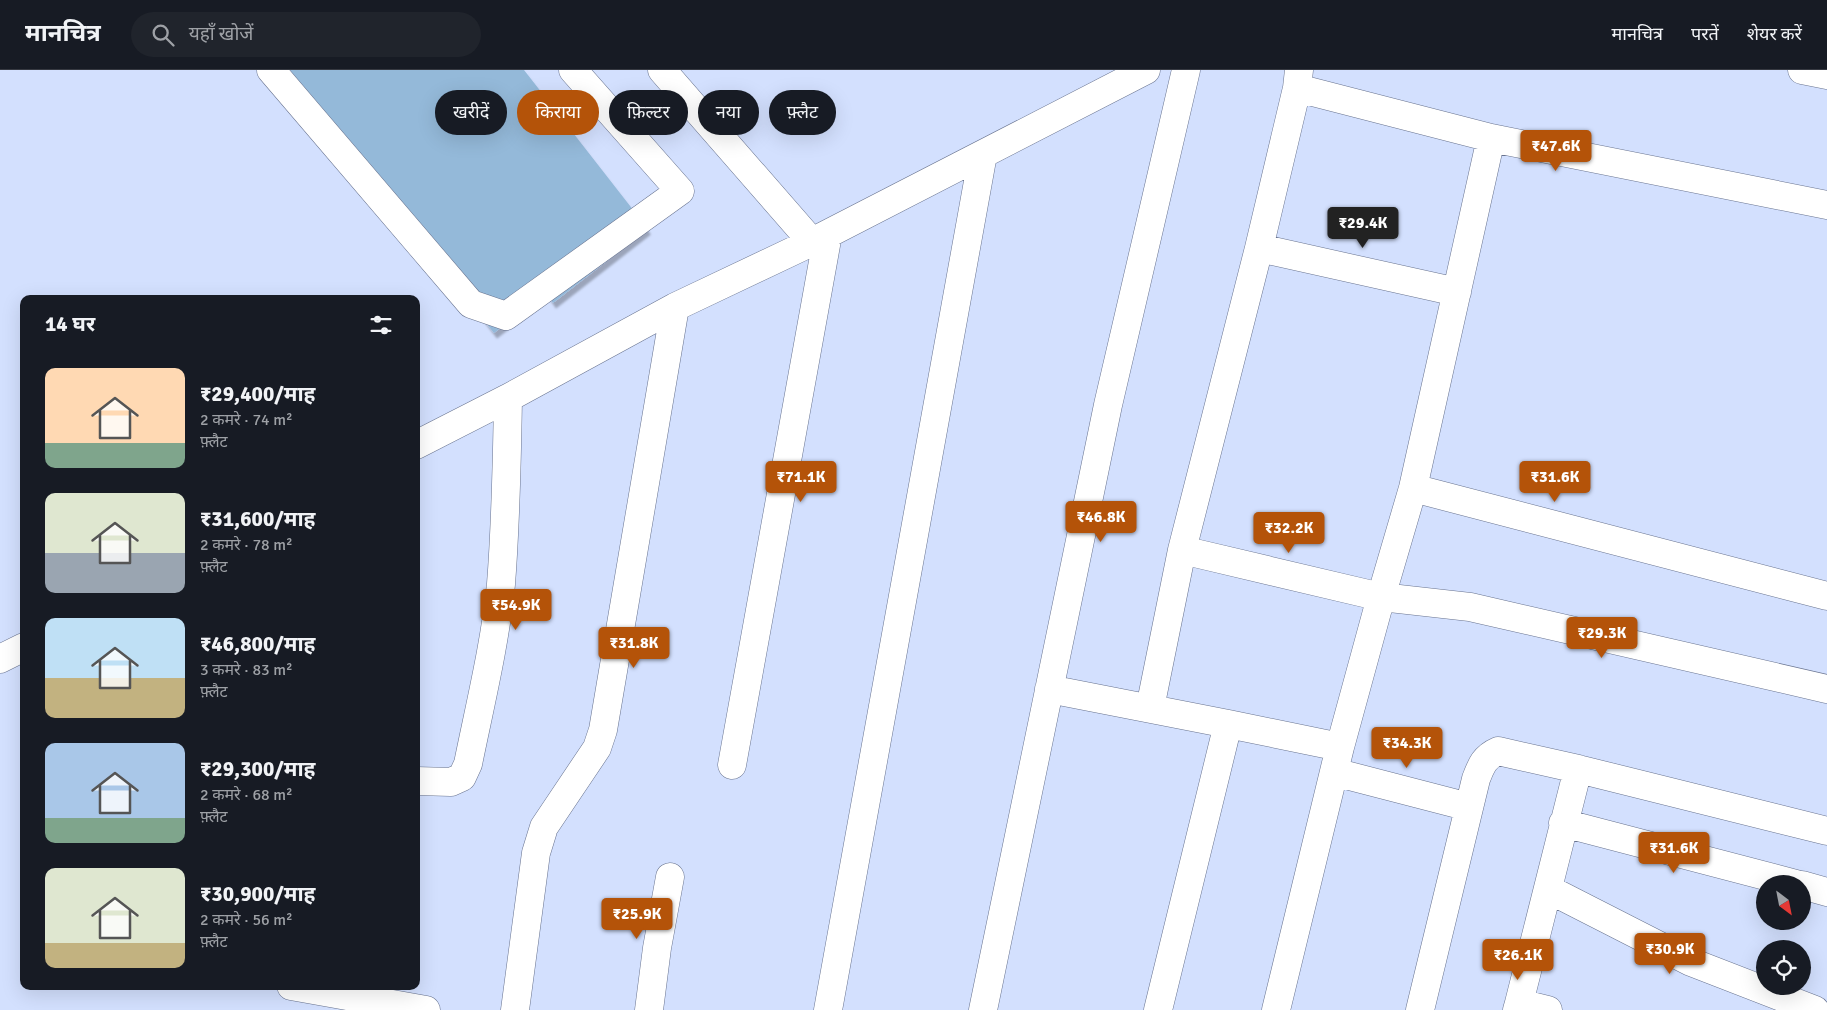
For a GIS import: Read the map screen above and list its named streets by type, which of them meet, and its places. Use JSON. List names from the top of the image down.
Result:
{
  "north": "bottom right",
  "page": {
    "header": "मानचित्र",
    "search": "यहाँ खोजें",
    "nav": ["मानचित्र", "परतें", "शेयर करें"],
    "chip": [
      "खरीदें",
      "किराया",
      "फ़िल्टर",
      "नया",
      "फ़्लैट"
    ],
    "price": [
      "₹47.6K",
      "₹29.4K",
      "₹71.1K",
      "₹31.6K",
      "₹46.8K",
      "₹32.2K",
      "₹54.9K",
      "₹29.3K",
      "₹31.8K",
      "₹34.3K",
      "₹31.6K",
      "₹25.9K",
      "₹30.9K",
      "₹26.1K"
    ],
    "heading": "14 घर",
    "list": [
      {
        "name": "₹29,400/माह",
        "note": "2 कमरे · 74 m² · फ़्लैट"
      },
      {
        "name": "₹31,600/माह",
        "note": "2 कमरे · 78 m² · फ़्लैट"
      },
      {
        "name": "₹46,800/माह",
        "note": "3 कमरे · 83 m² · फ़्लैट"
      },
      {
        "name": "₹29,300/माह",
        "note": "2 कमरे · 68 m² · फ़्लैट"
      },
      {
        "name": "₹30,900/माह",
        "note": "2 कमरे · 56 m² · फ़्लैट"
      }
    ]
  }
}
